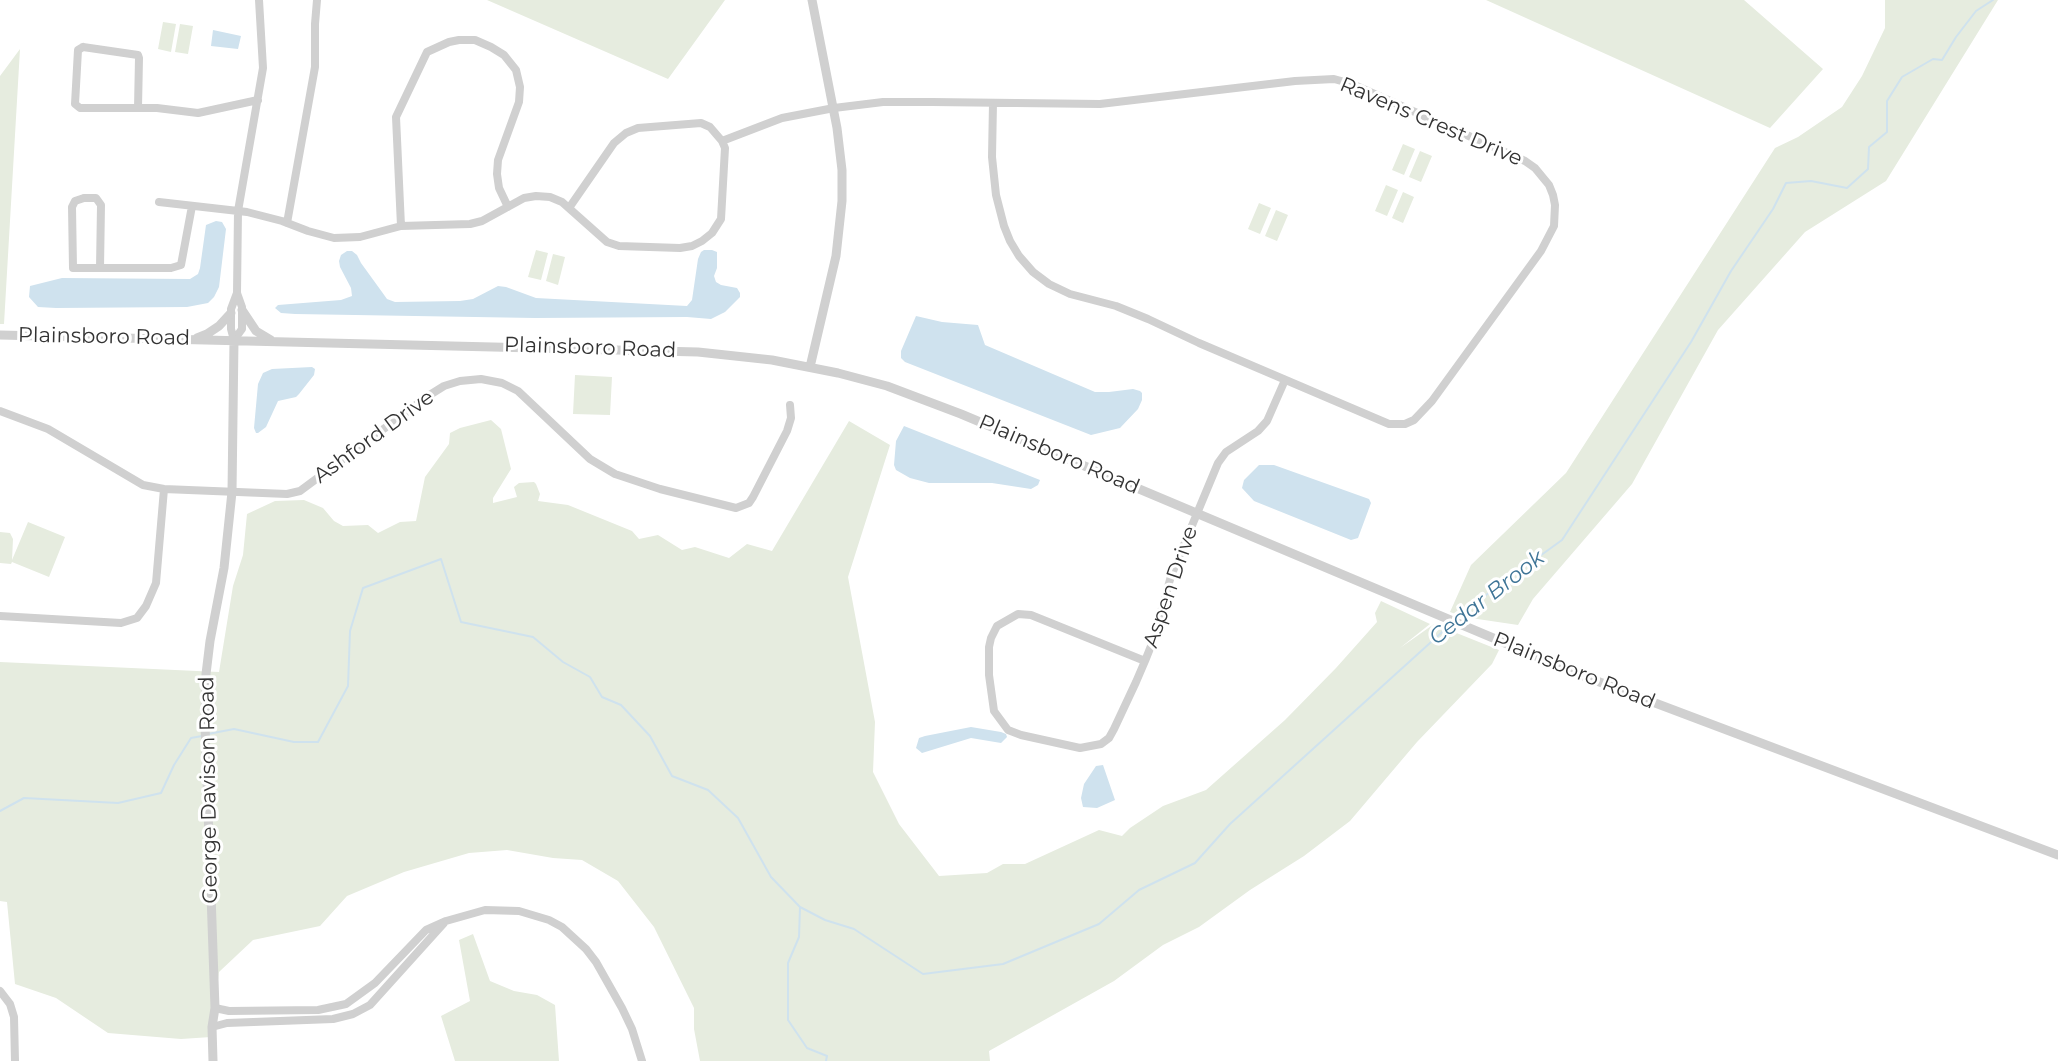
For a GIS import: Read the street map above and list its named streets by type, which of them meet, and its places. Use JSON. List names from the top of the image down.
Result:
{
  "streets": {
    "street": [
      "Ravens Crest Drive",
      "Plainsboro Road",
      "Ashford Drive",
      "Aspen Drive",
      "George Davison Road"
    ]
  },
  "crossings": [
    ["Plainsboro Road", "Aspen Drive"],
    ["Plainsboro Road", "George Davison Road"],
    ["Ashford Drive", "George Davison Road"]
  ],
  "water": ["Cedar Brook"]
}
